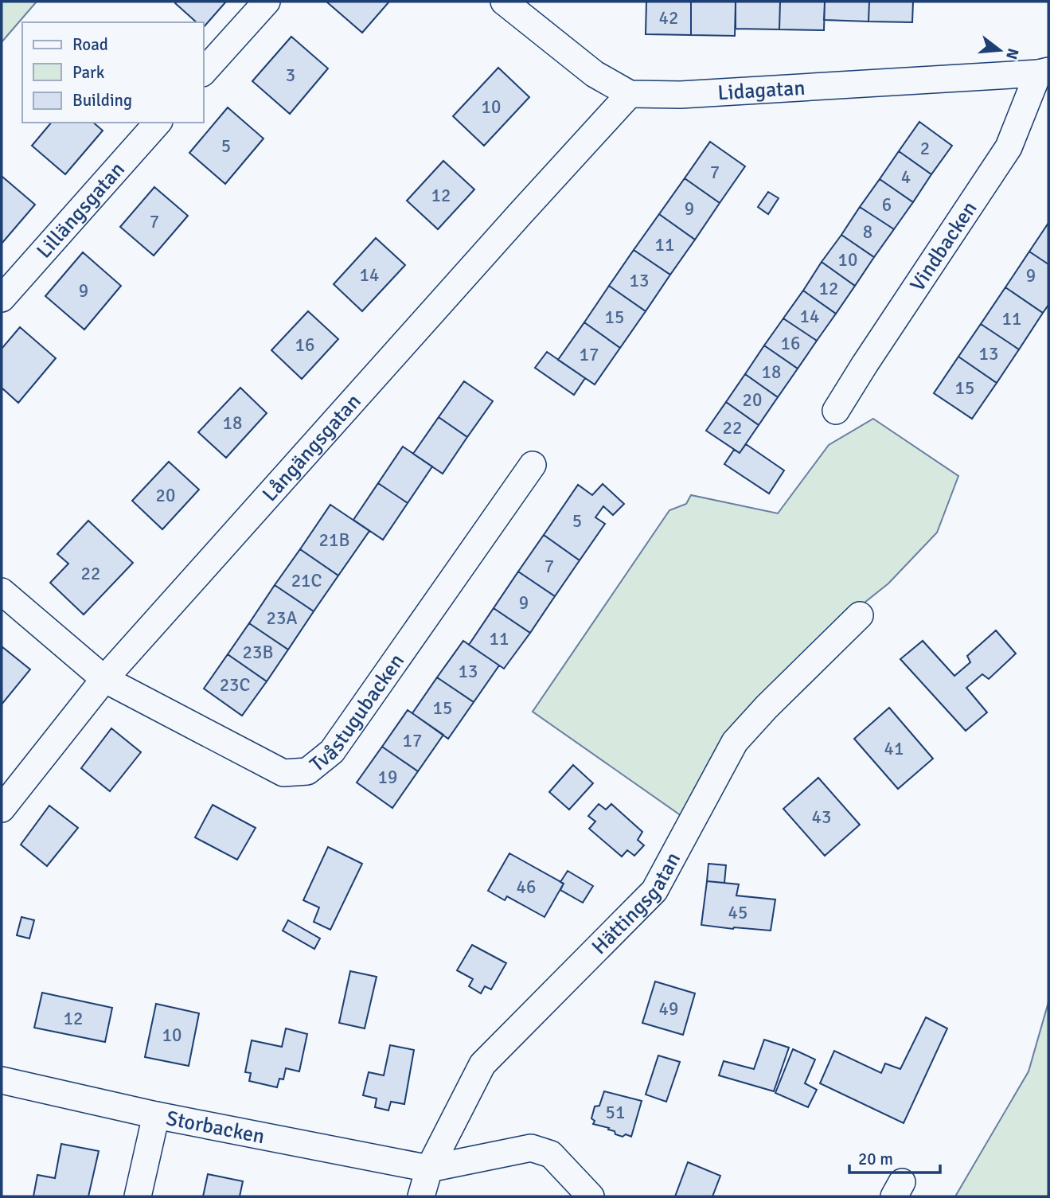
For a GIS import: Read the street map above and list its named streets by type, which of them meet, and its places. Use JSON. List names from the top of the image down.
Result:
{
  "streets": {
    "street": [
      "Lidagatan",
      "Lillängsgatan",
      "Vindbacken",
      "Långängsgatan",
      "Tvåstugubacken",
      "Hättingsgatan",
      "Storbacken"
    ]
  },
  "crossings": [
    ["Lidagatan", "Vindbacken"],
    ["Lidagatan", "Långängsgatan"],
    ["Långängsgatan", "Tvåstugubacken"],
    ["Hättingsgatan", "Storbacken"]
  ],
  "house_numbers": [
    "42",
    "3",
    "10",
    "5",
    "2",
    "7",
    "4",
    "12",
    "6",
    "9",
    "7",
    "8",
    "11",
    "10",
    "14",
    "9",
    "13",
    "12",
    "9",
    "14",
    "15",
    "11",
    "16",
    "16",
    "13",
    "17",
    "18",
    "15",
    "20",
    "18",
    "22",
    "20",
    "5",
    "21B",
    "7",
    "22",
    "21C",
    "9",
    "23A",
    "11",
    "23B",
    "13",
    "23C",
    "15",
    "17",
    "41",
    "19",
    "43",
    "46",
    "45",
    "49",
    "12",
    "10",
    "51"
  ],
  "legend": ["Road", "Park", "Building"],
  "scale_bar": "20 m",
  "north": "right"
}
